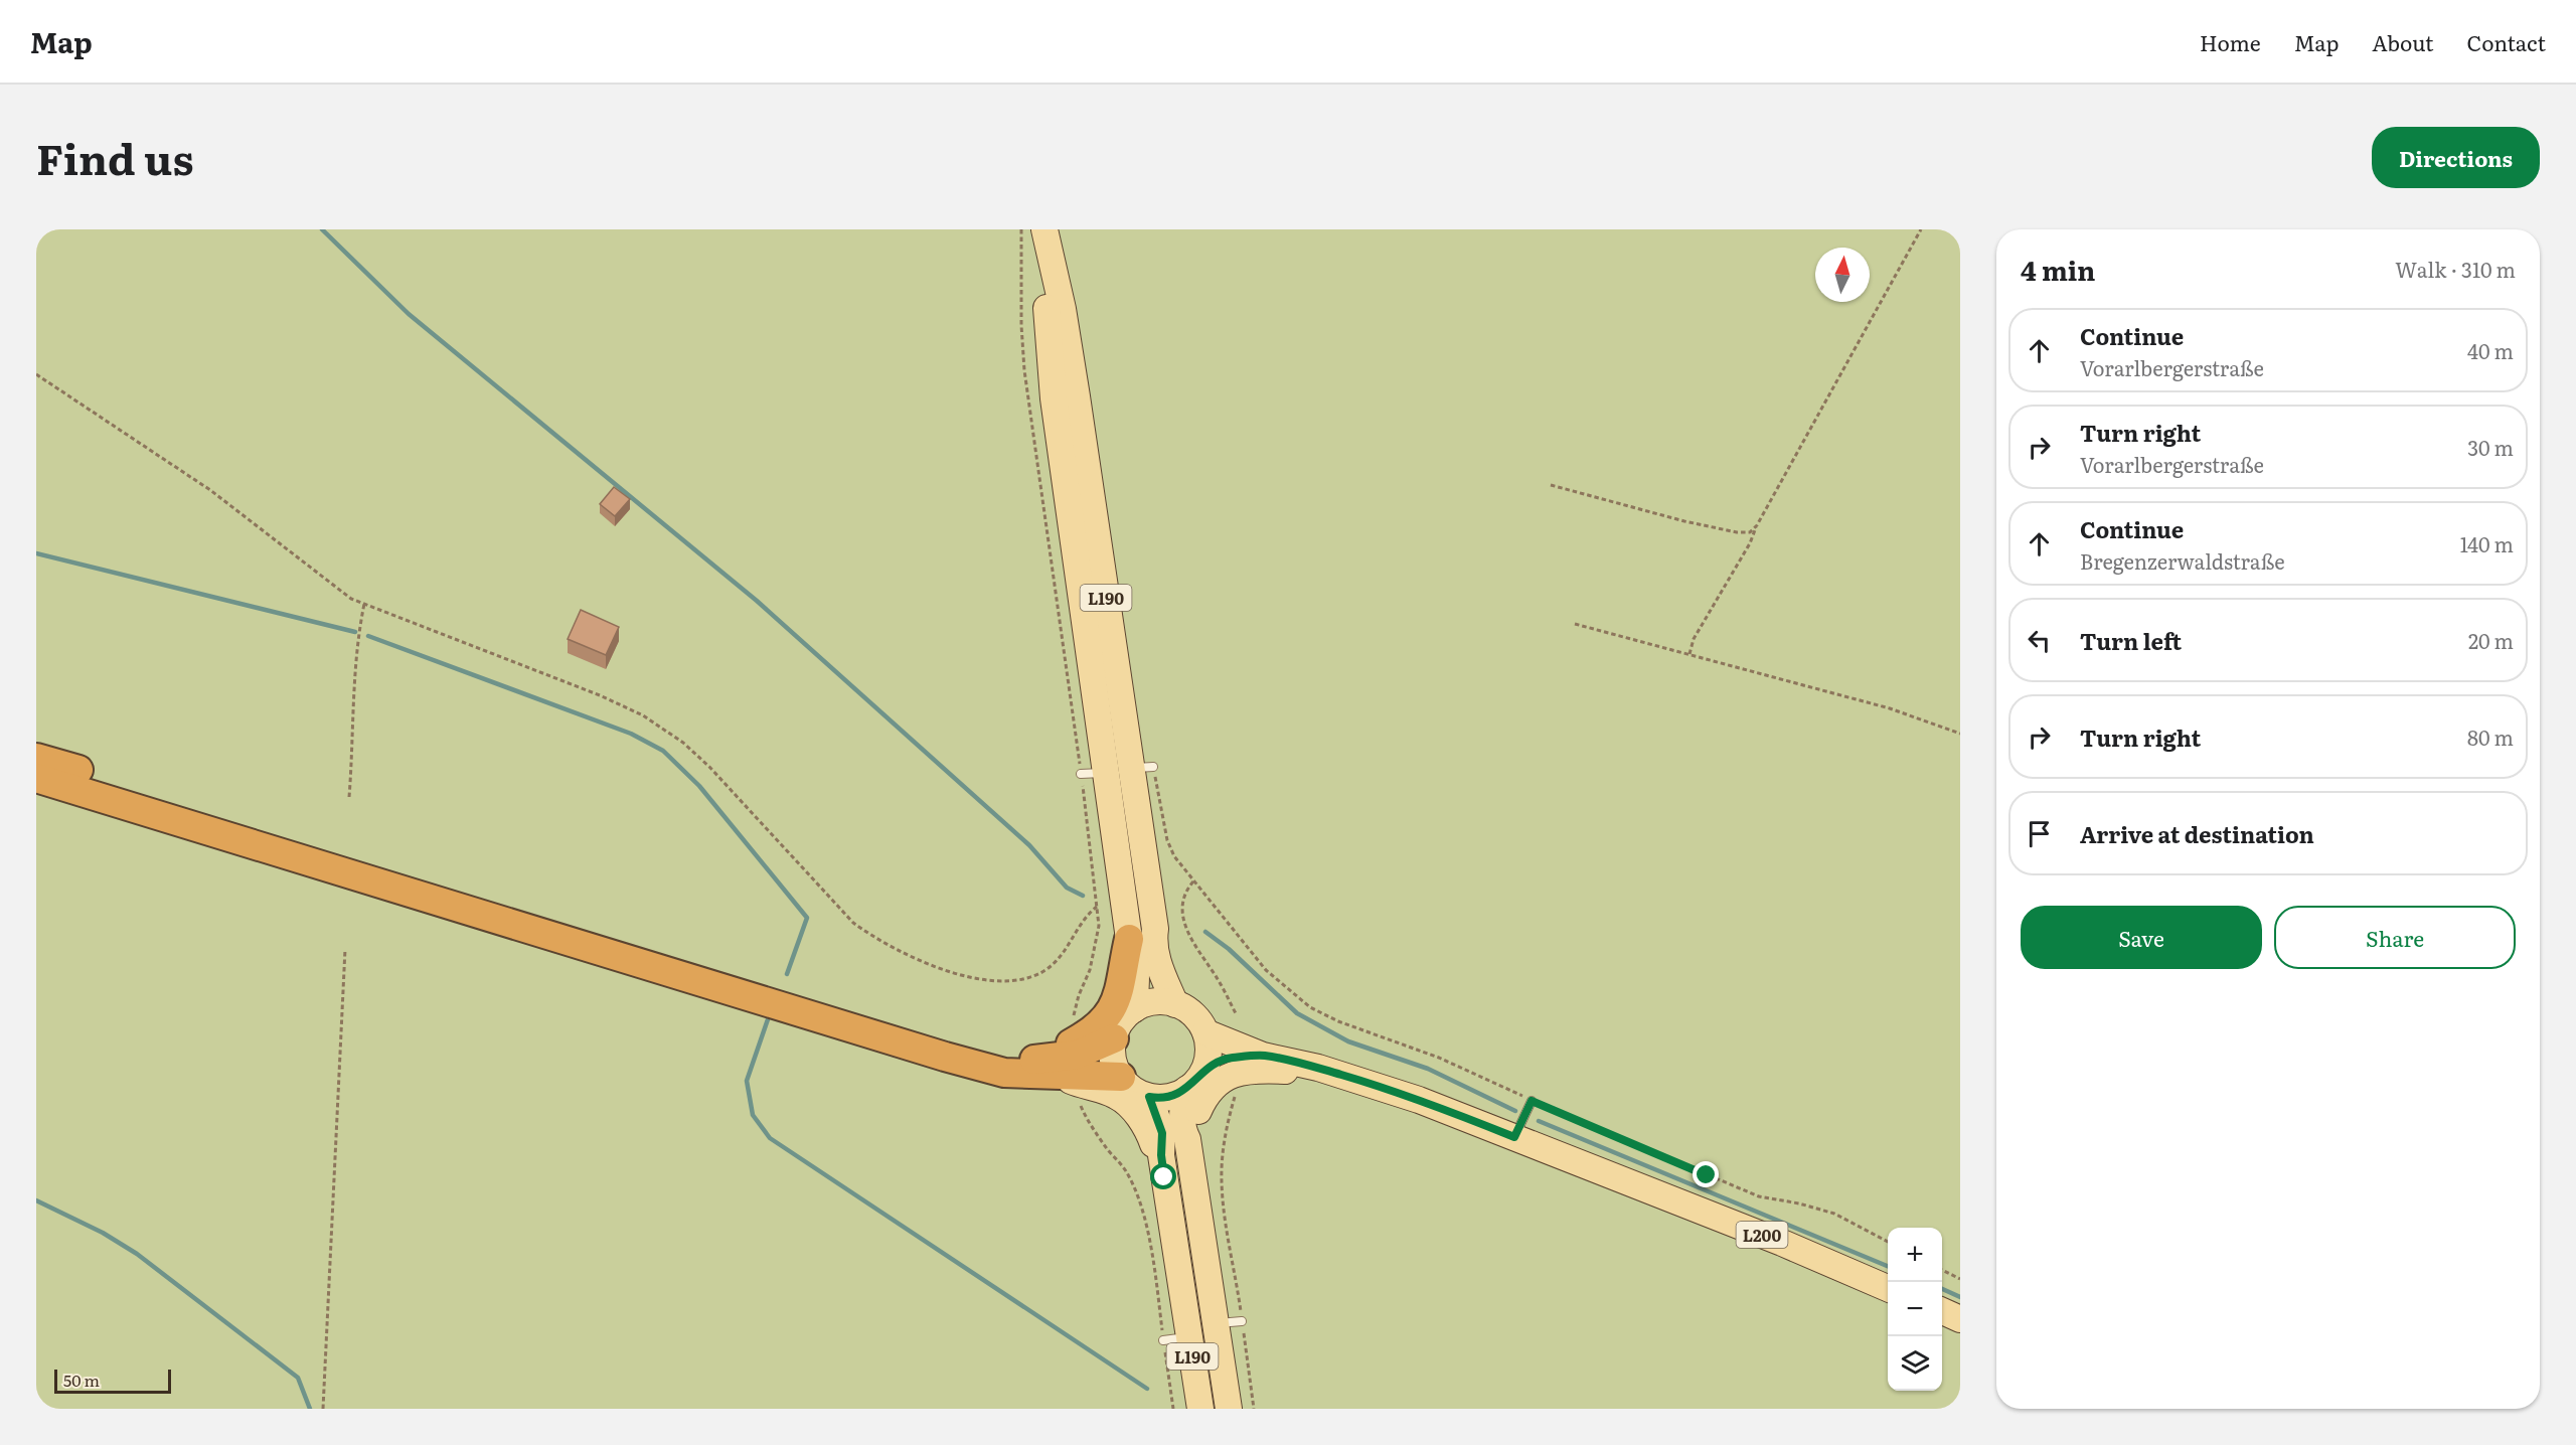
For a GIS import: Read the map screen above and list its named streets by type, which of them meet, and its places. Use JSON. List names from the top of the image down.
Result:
{
  "streets": {
    "main road": ["L190", "L200"]
  },
  "crossings": [
    ["L190", "L200"]
  ],
  "scale_bar": "50 m",
  "north": "top",
  "page": {
    "header": "Map",
    "nav": [
      "Home",
      "Map",
      "About",
      "Contact"
    ],
    "title": "Find us",
    "buttons": [
      "Directions",
      ["Save", "Share"]
    ],
    "heading": ["4 min", "Walk · 310 m"],
    "list": [
      ["Continue", "Vorarlbergerstraße", "40 m"],
      ["Turn right", "Vorarlbergerstraße", "30 m"],
      ["Continue", "Bregenzerwaldstraße", "140 m"],
      ["Turn left", "20 m"],
      ["Turn right", "80 m"],
      "Arrive at destination"
    ],
    "map_buttons": ["+", "−"],
    "scale": "50 m"
  }
}
